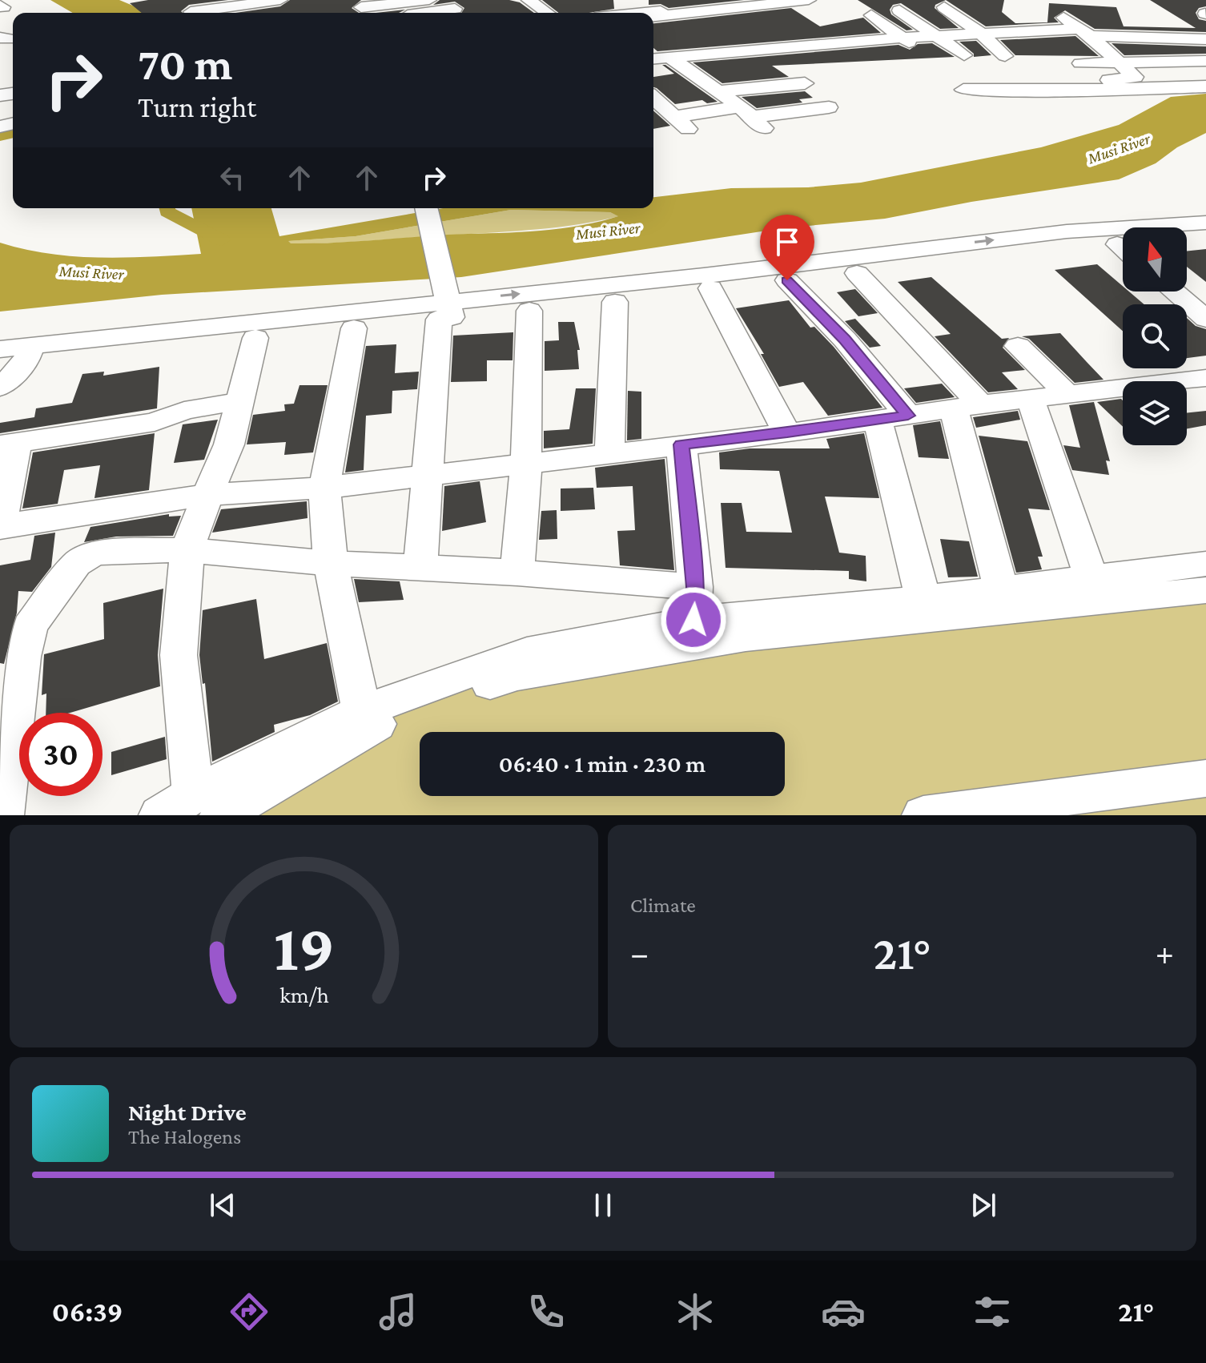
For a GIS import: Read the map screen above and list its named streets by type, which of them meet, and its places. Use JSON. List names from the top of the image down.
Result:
{
  "water": ["Musi River"],
  "north": "top",
  "page": {
    "turn": ["70 m", "Turn right"],
    "limit": "30",
    "trip": "06:40 · 1 min · 230 m",
    "tile": "Climate",
    "heat": ["−", "21°", "+"],
    "song": ["Night Drive", "The Halogens"],
    "tabs": ["06:39", "21°"],
    "gauge": ["19", "km/h"]
  }
}
